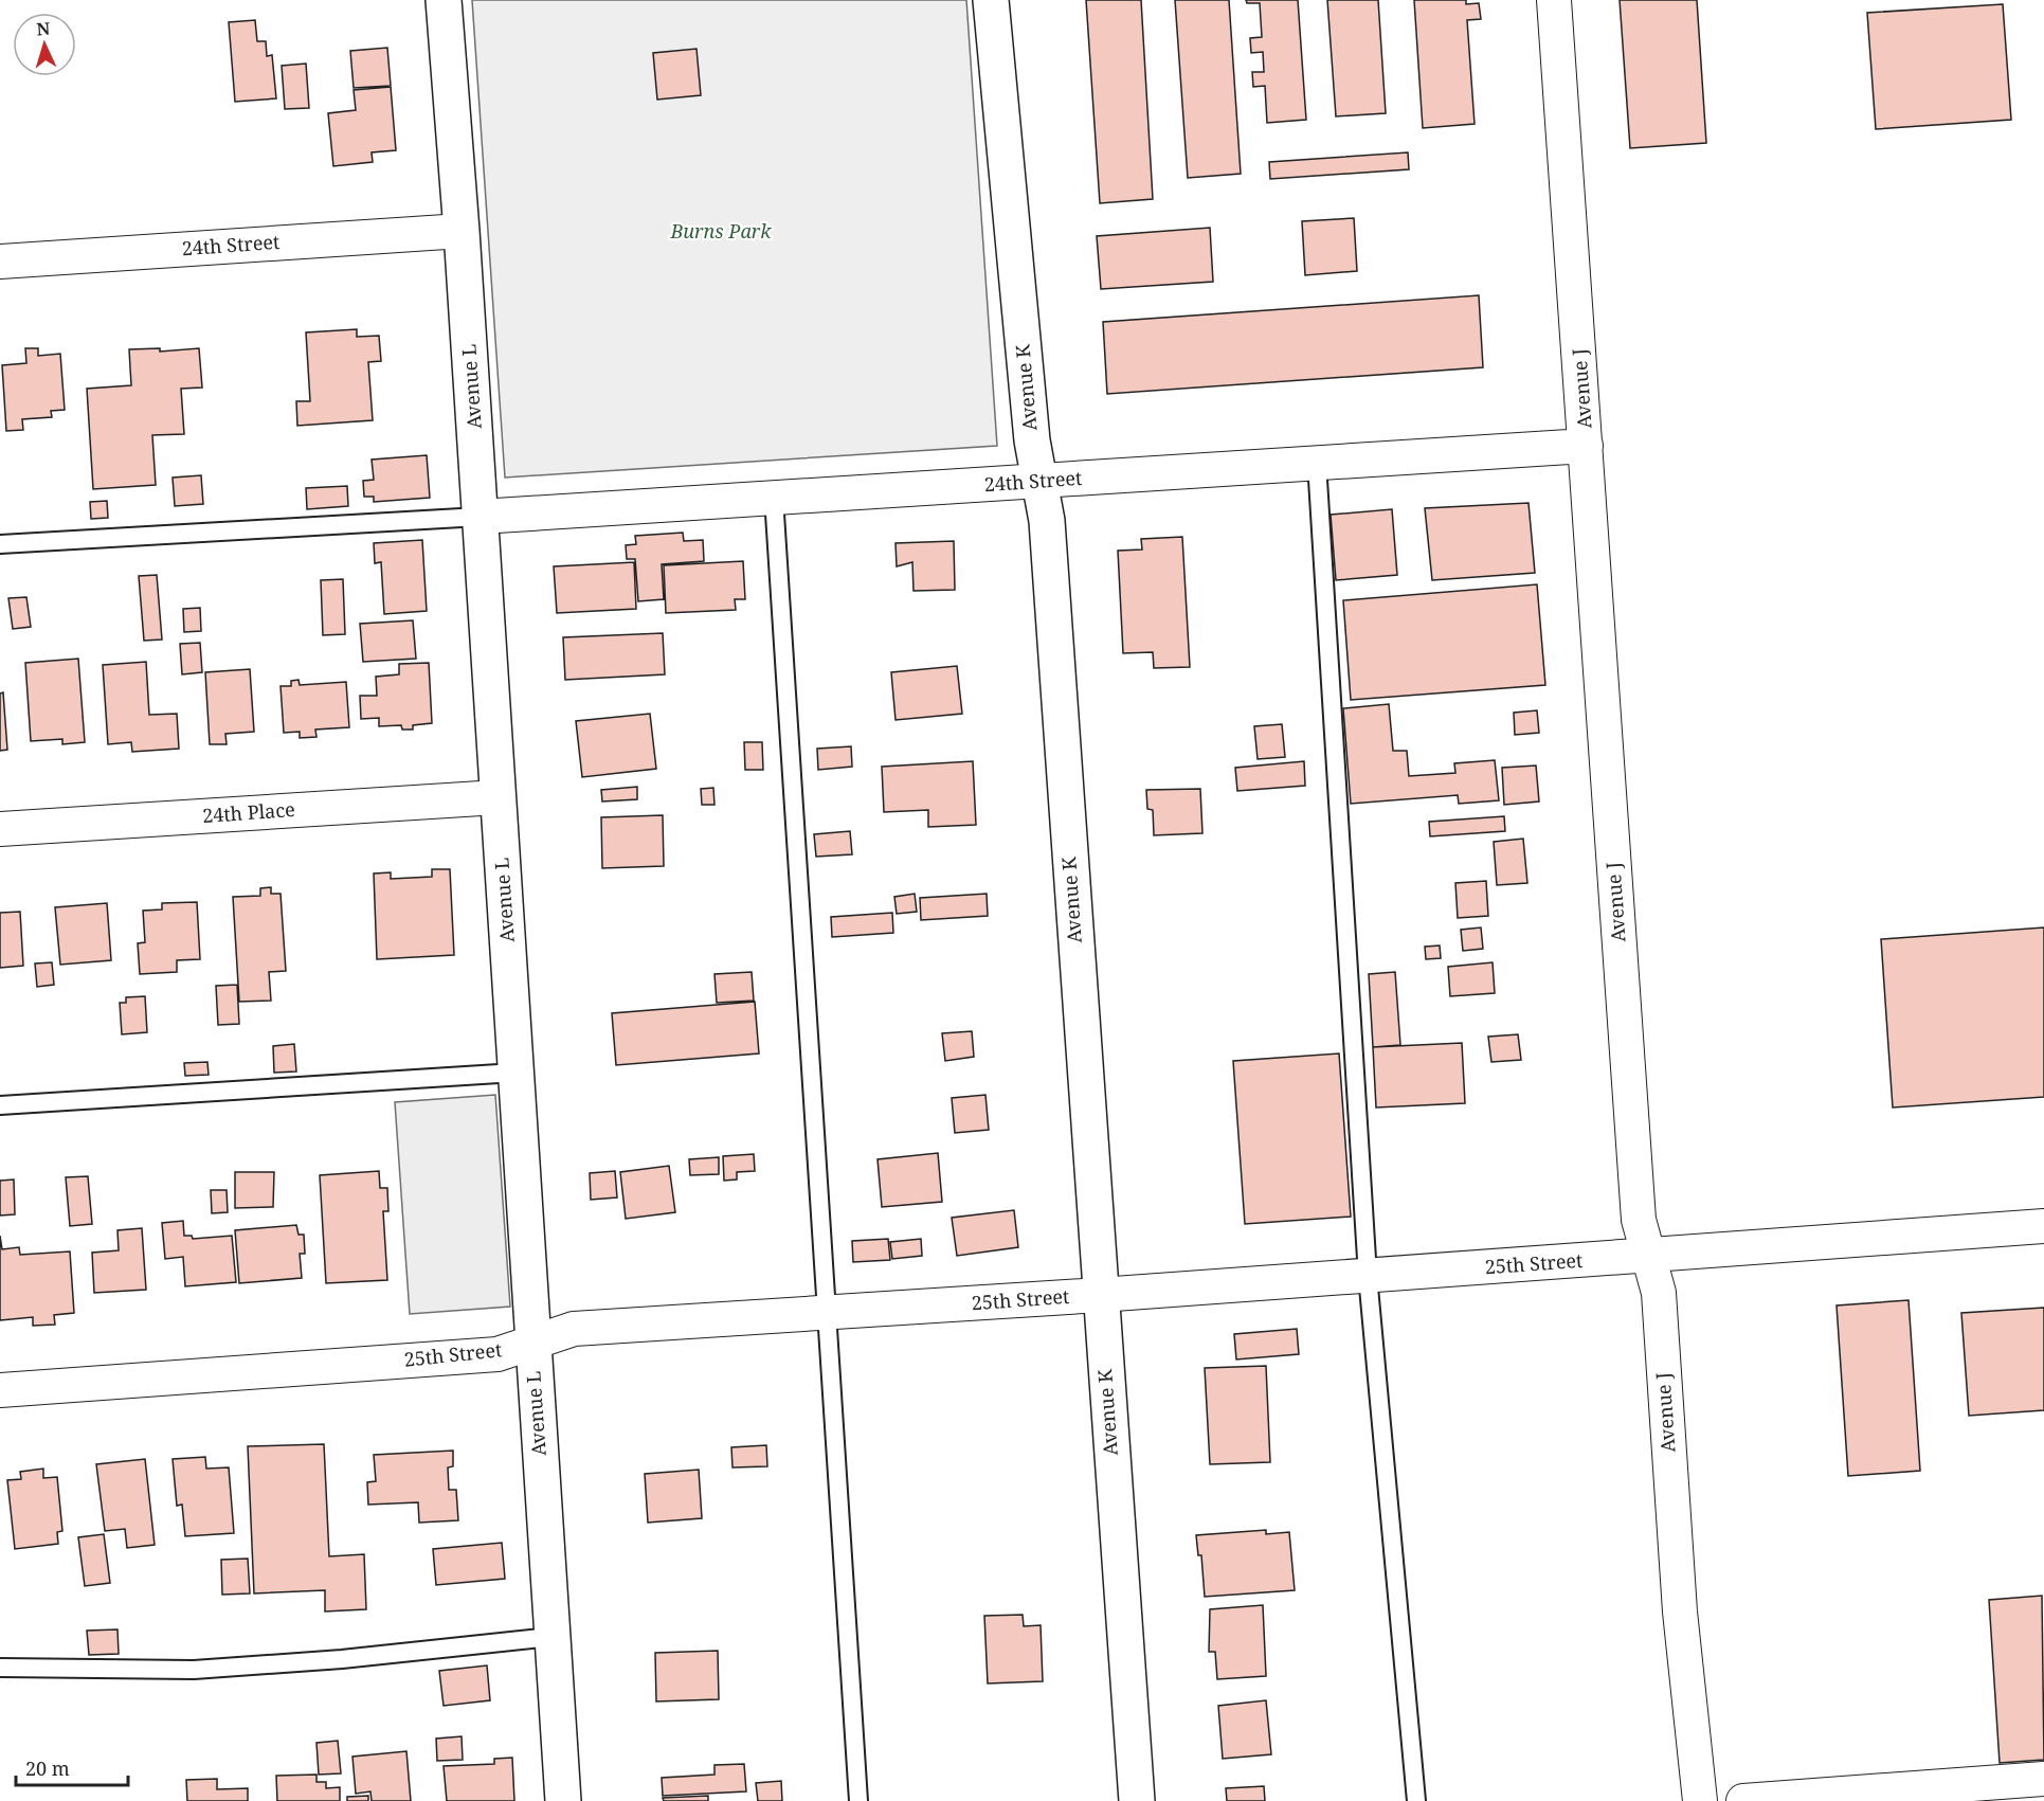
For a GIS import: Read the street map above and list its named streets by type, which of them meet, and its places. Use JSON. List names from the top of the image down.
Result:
{
  "streets": {
    "street": [
      "24th Street",
      "Avenue L",
      "Avenue K",
      "Avenue J",
      "24th Place",
      "25th Street"
    ]
  },
  "crossings": [
    ["24th Street", "Avenue L"],
    ["24th Street", "Avenue K"],
    ["24th Street", "Avenue J"],
    ["Avenue L", "24th Place"],
    ["Avenue L", "25th Street"],
    ["Avenue K", "25th Street"],
    ["Avenue J", "25th Street"]
  ],
  "parks": ["Burns Park"],
  "scale_bar": "20 m",
  "north": "top"
}
